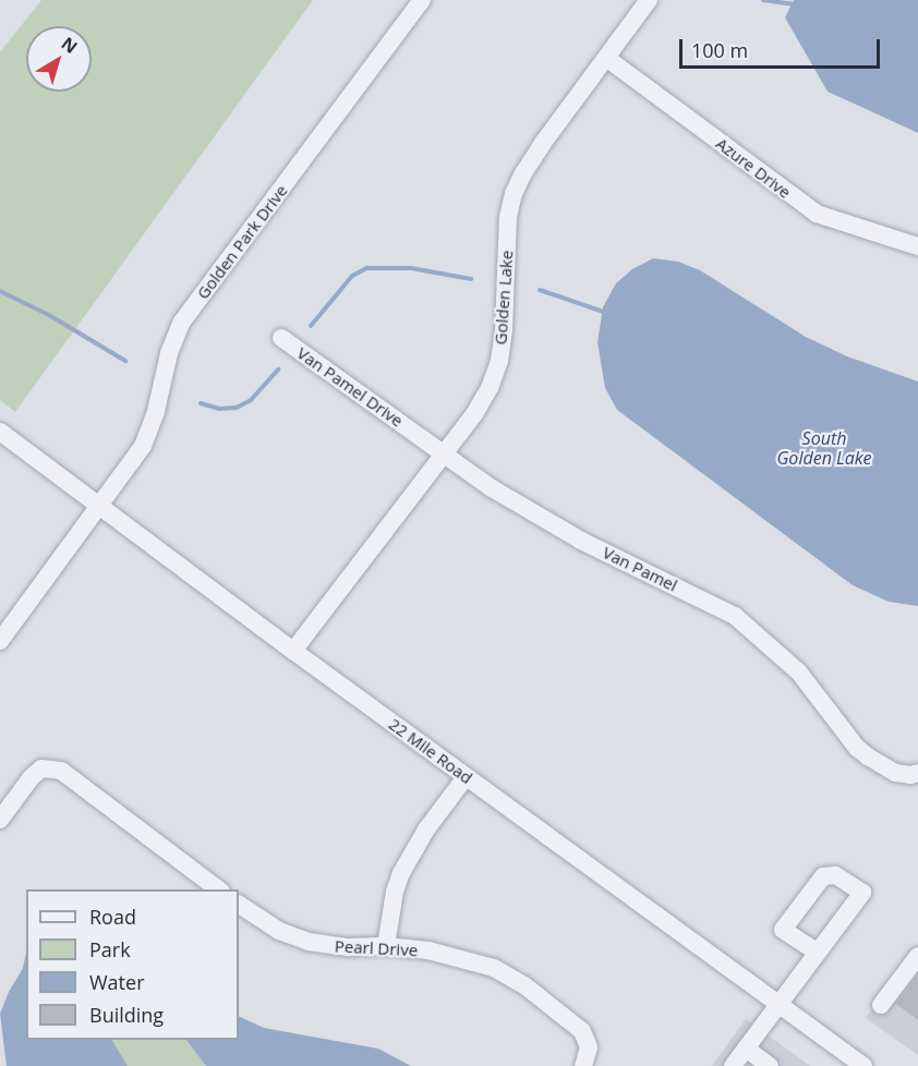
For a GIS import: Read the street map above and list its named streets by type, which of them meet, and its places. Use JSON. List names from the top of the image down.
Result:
{
  "streets": {
    "street": [
      "Azure Drive",
      "Golden Park Drive",
      "Golden Lake",
      "Van Pamel Drive",
      "Van Pamel",
      "22 Mile Road",
      "Pearl Drive"
    ]
  },
  "crossings": [
    ["Azure Drive", "Golden Lake"],
    ["Golden Park Drive", "22 Mile Road"],
    ["Golden Lake", "Van Pamel"],
    ["Golden Lake", "22 Mile Road"],
    ["Van Pamel Drive", "Van Pamel"]
  ],
  "water": ["South Golden Lake"],
  "legend": [
    "Road",
    "Park",
    "Water",
    "Building"
  ],
  "scale_bar": "100 m",
  "north": "top right"
}
